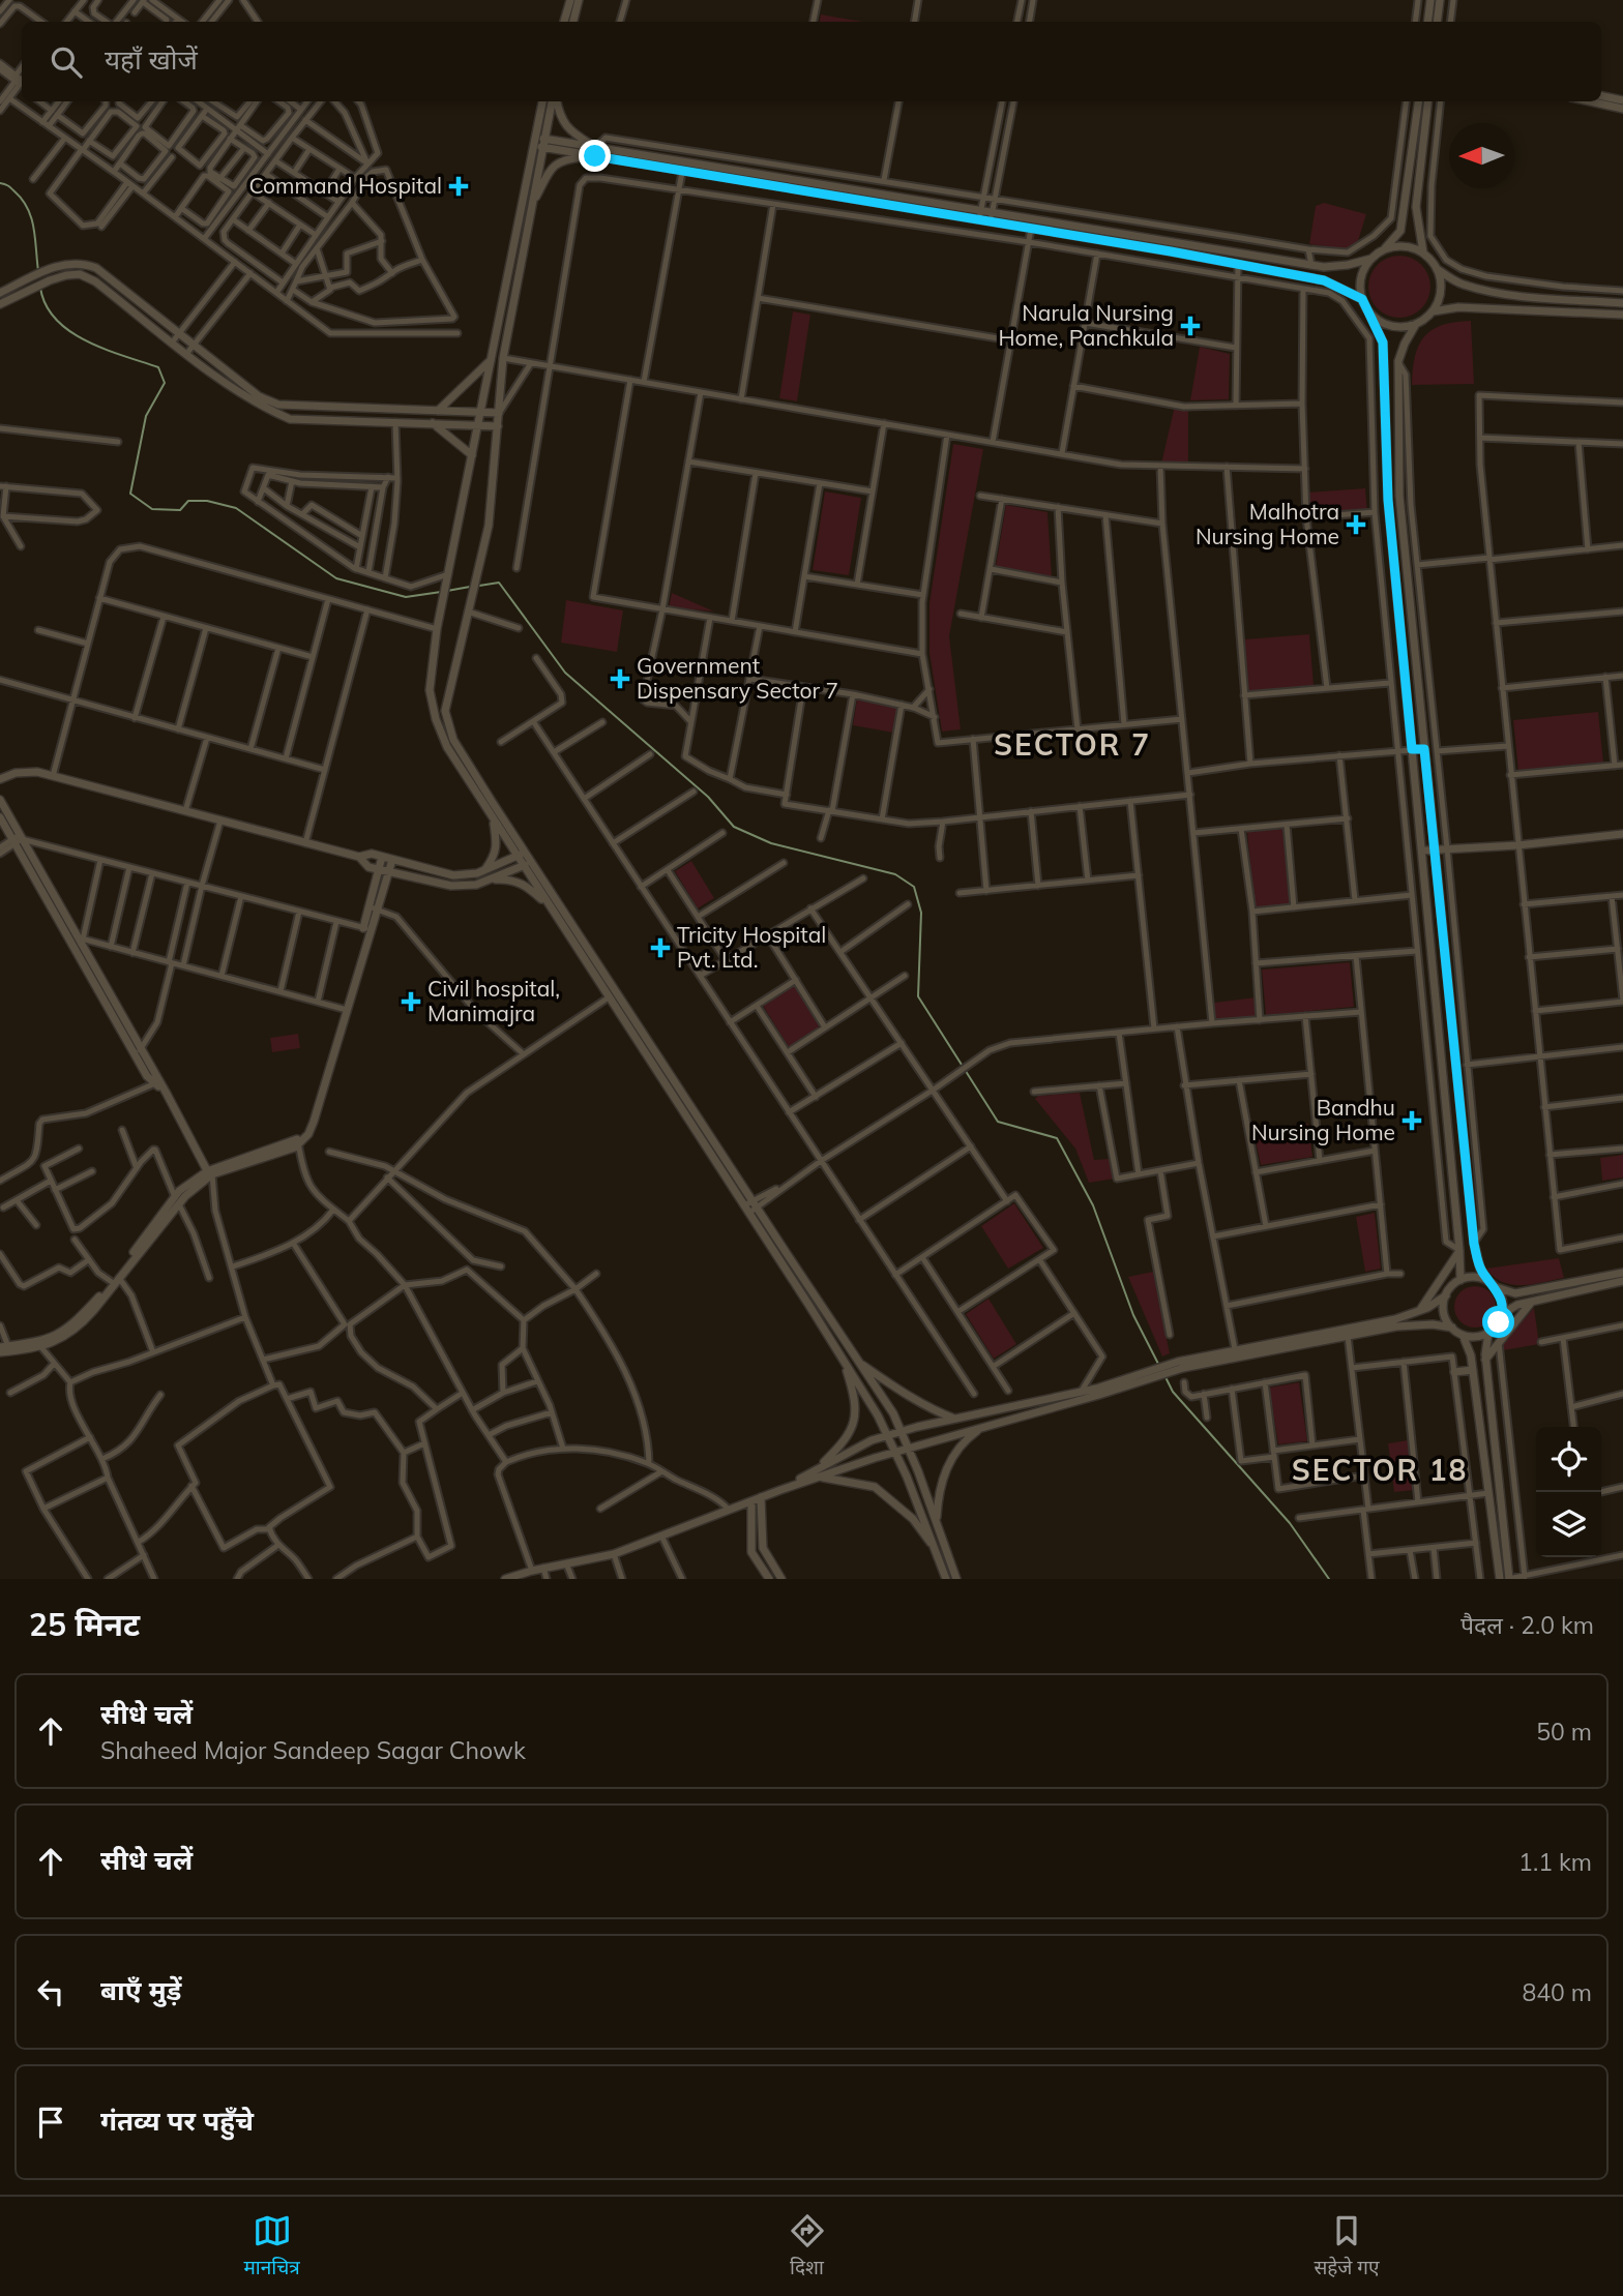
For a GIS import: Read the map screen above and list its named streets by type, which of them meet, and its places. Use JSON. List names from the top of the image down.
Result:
{
  "districts": ["SECTOR 7", "SECTOR 18"],
  "places": {
    "health": [
      "Command Hospital",
      "Narula Nursing Home, Panchkula",
      "Malhotra Nursing Home",
      "Government Dispensary Sector 7",
      "Tricity Hospital Pvt. Ltd.",
      "Civil hospital, Manimajra",
      "Bandhu Nursing Home"
    ]
  },
  "north": "left",
  "page": {
    "search": "यहाँ खोजें",
    "heading": ["25 मिनट", "पैदल · 2.0 km"],
    "list": [
      ["सीधे चलें", "Shaheed Major Sandeep Sagar Chowk", "50 m"],
      ["सीधे चलें", "1.1 km"],
      ["बाएँ मुड़ें", "840 m"],
      "गंतव्य पर पहुँचे"
    ],
    "nav": ["मानचित्र", "दिशा", "सहेजे गए"]
  }
}
